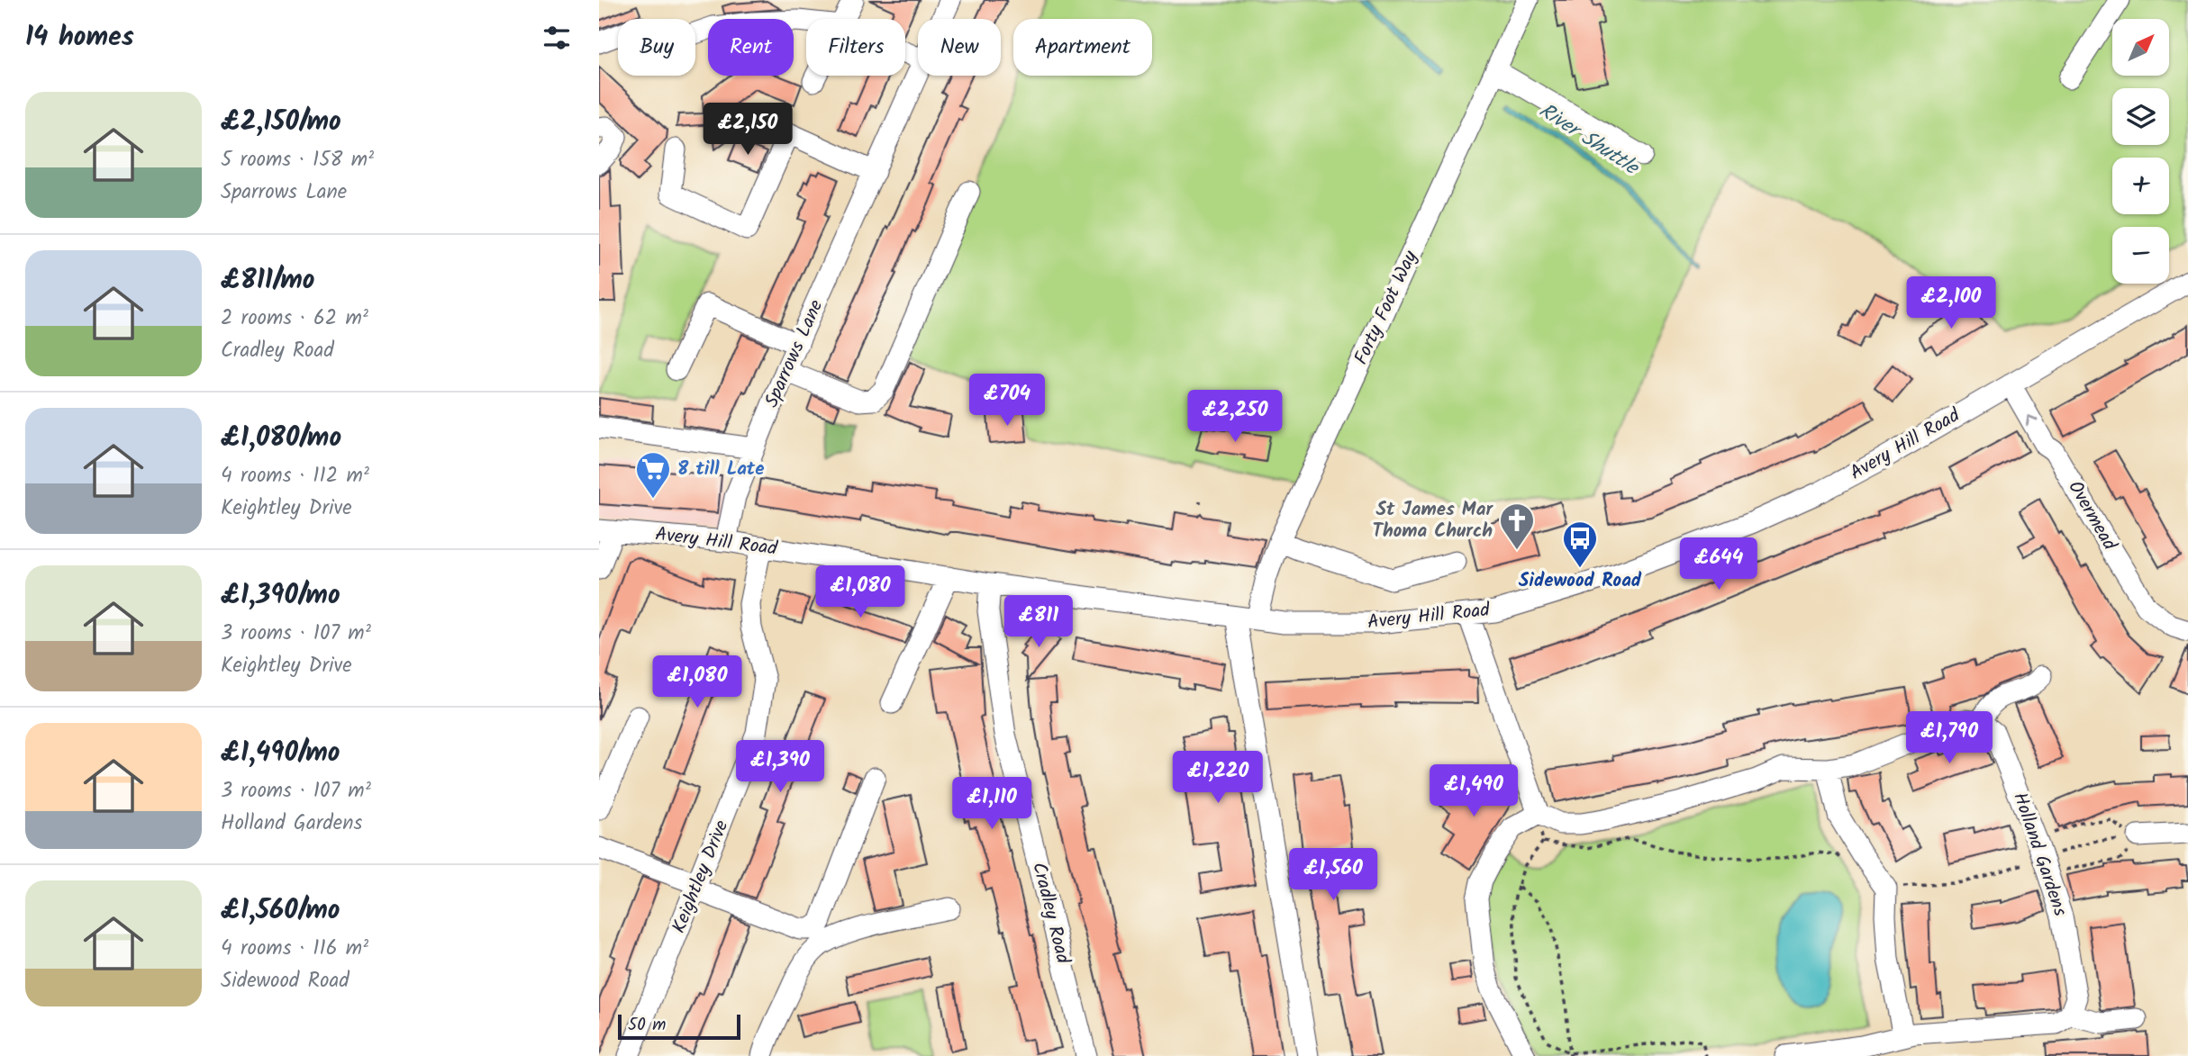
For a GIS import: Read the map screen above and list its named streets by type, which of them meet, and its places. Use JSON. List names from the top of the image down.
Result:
{
  "streets": {
    "street": [
      "Forty Foot Way",
      "Sparrows Lane",
      "Avery Hill Road",
      "Overmead",
      "Holland Gardens",
      "Keightley Drive",
      "Cradley Road"
    ]
  },
  "crossings": [
    ["Forty Foot Way", "Avery Hill Road"],
    ["Sparrows Lane", "Avery Hill Road"],
    ["Avery Hill Road", "Overmead"],
    ["Avery Hill Road", "Keightley Drive"],
    ["Avery Hill Road", "Cradley Road"]
  ],
  "one_way": ["Overmead"],
  "water": ["River Shuttle"],
  "places": {
    "supermarket": ["8 till Late"],
    "church": ["St James Mar Thoma Church"],
    "bus stop": ["Sidewood Road"]
  },
  "scale_bar": "50 m",
  "north": "top right",
  "page": {
    "heading": "14 homes",
    "map_buttons": ["+", "−"],
    "chip": [
      "Buy",
      "Rent",
      "Filters",
      "New",
      "Apartment"
    ],
    "list": [
      {
        "name": "£2,150/mo",
        "note": "5 rooms · 158 m² · Sparrows Lane"
      },
      {
        "name": "£811/mo",
        "note": "2 rooms · 62 m² · Cradley Road"
      },
      {
        "name": "£1,080/mo",
        "note": "4 rooms · 112 m² · Keightley Drive"
      },
      {
        "name": "£1,390/mo",
        "note": "3 rooms · 107 m² · Keightley Drive"
      },
      {
        "name": "£1,490/mo",
        "note": "3 rooms · 107 m² · Holland Gardens"
      },
      {
        "name": "£1,560/mo",
        "note": "4 rooms · 116 m² · Sidewood Road"
      }
    ],
    "price": [
      "£2,150",
      "£2,100",
      "£704",
      "£2,250",
      "£644",
      "£1,080",
      "£811",
      "£1,080",
      "£1,790",
      "£1,390",
      "£1,220",
      "£1,490",
      "£1,110",
      "£1,560"
    ],
    "scale": "50 m"
  }
}
